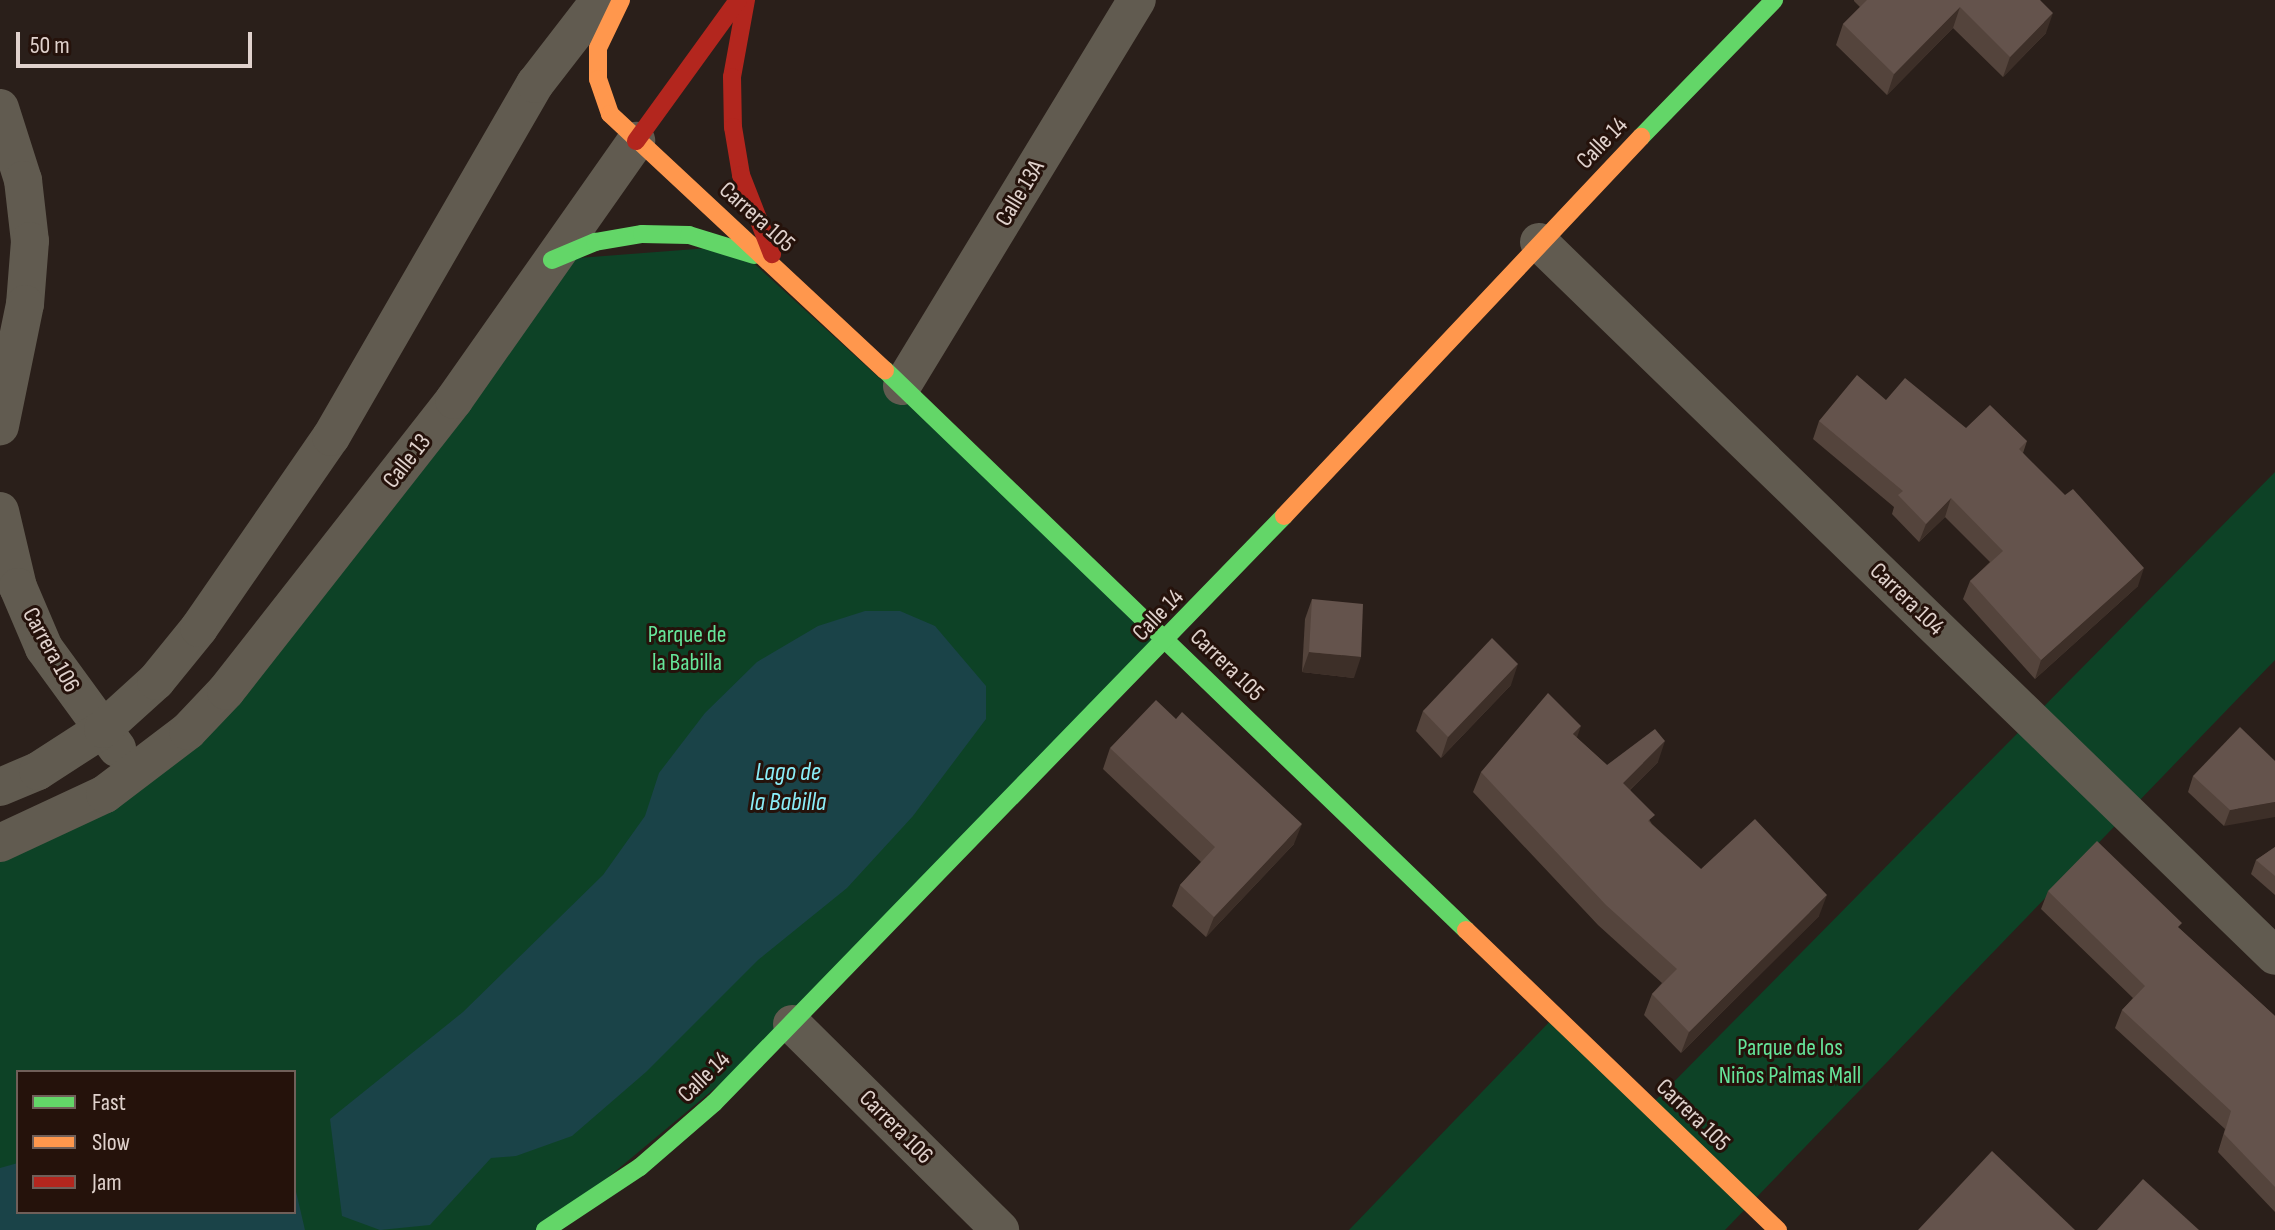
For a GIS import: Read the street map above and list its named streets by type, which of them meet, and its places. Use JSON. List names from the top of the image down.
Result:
{
  "streets": {
    "main road": ["Calle 14", "Carrera 105", "Calle 13"],
    "street": ["Calle 13A", "Carrera 104", "Carrera 106"]
  },
  "crossings": [
    ["Calle 14", "Carrera 105"],
    ["Calle 14", "Carrera 104"],
    ["Calle 14", "Carrera 106"],
    ["Calle 13A", "Carrera 105"],
    ["Carrera 105", "Calle 13"],
    ["Calle 13", "Carrera 106"]
  ],
  "water": ["Lago de la Babilla"],
  "parks": ["Parque de la Babilla", "Parque de los Niños Palmas Mall"],
  "legend": ["Fast", "Slow", "Jam"],
  "scale_bar": "50 m"
}
